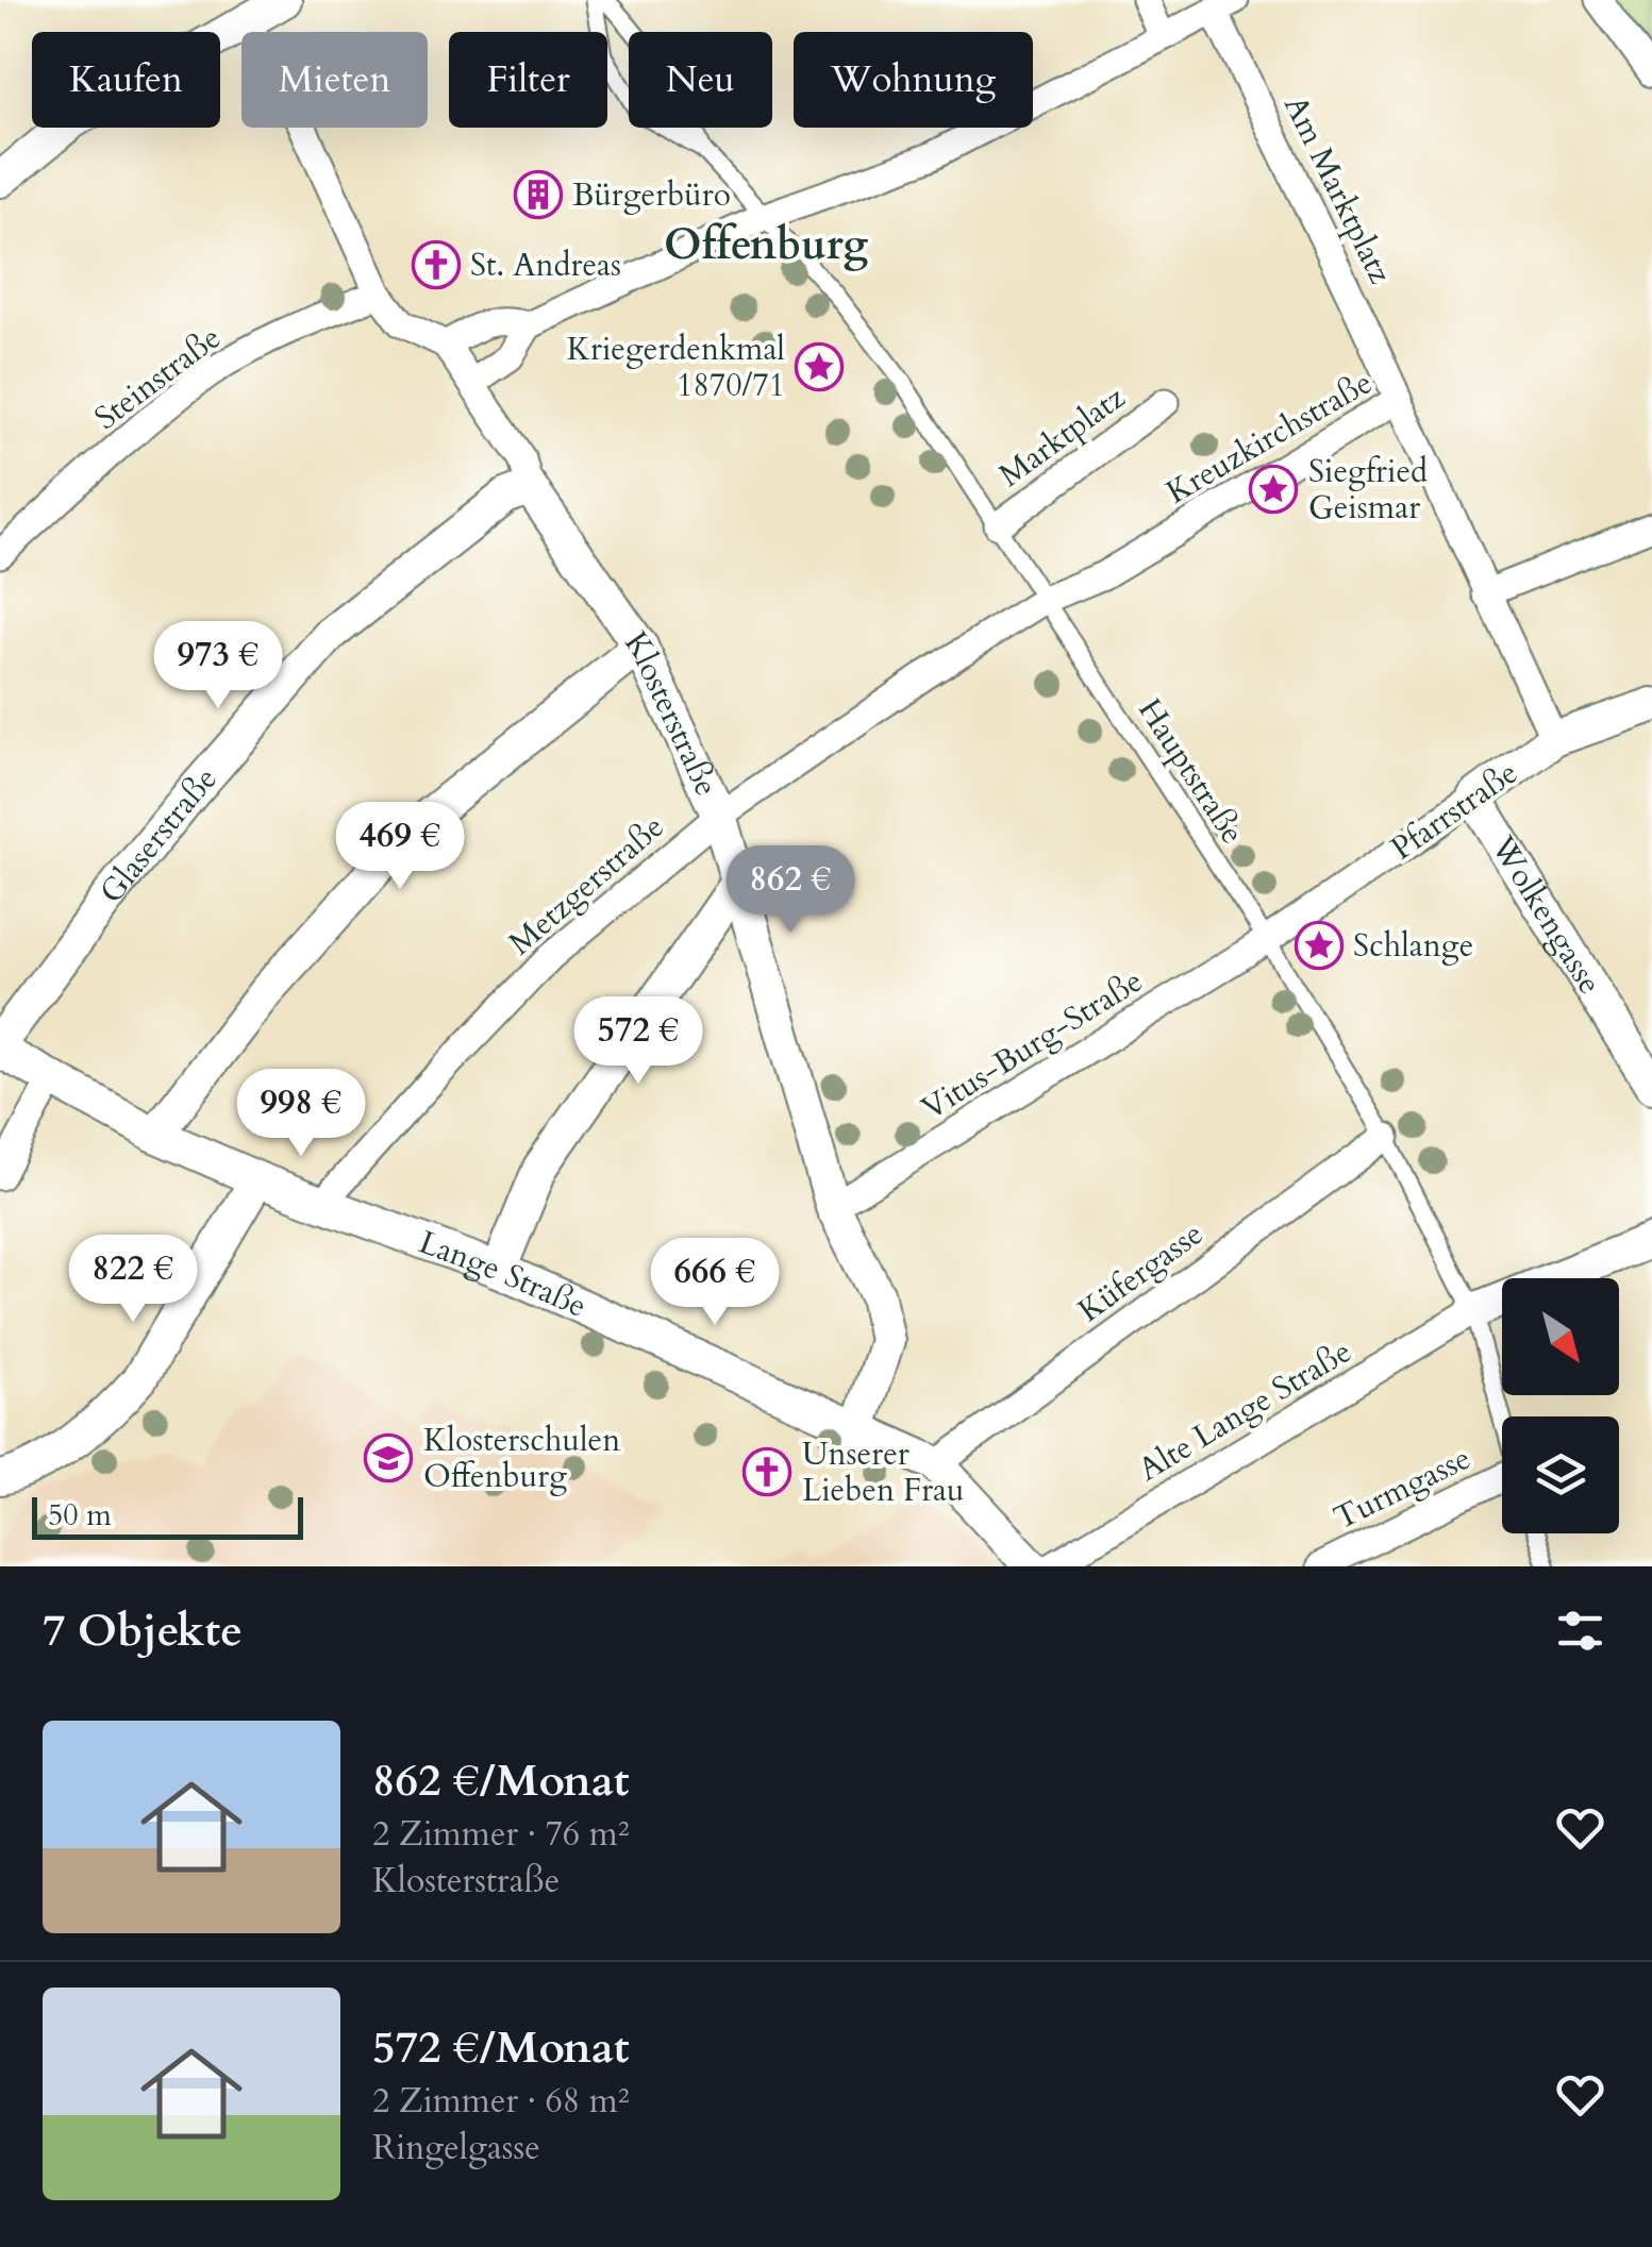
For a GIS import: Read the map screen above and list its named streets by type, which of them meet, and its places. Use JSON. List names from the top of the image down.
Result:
{
  "streets": {
    "street": [
      "Am Marktplatz",
      "Steinstraße",
      "Marktplatz",
      "Kreuzkirchstraße",
      "Klosterstraße",
      "Pfarrstraße",
      "Glaserstraße",
      "Metzgerstraße",
      "Wolkengasse",
      "Vitus-Burg-Straße",
      "Küfergasse",
      "Lange Straße",
      "Alte Lange Straße",
      "Turmgasse"
    ],
    "lane": ["Hauptstraße"]
  },
  "crossings": [
    ["Am Marktplatz", "Kreuzkirchstraße"],
    ["Marktplatz", "Hauptstraße"],
    ["Kreuzkirchstraße", "Hauptstraße"],
    ["Kreuzkirchstraße", "Pfarrstraße"],
    ["Kreuzkirchstraße", "Metzgerstraße"],
    ["Klosterstraße", "Glaserstraße"],
    ["Klosterstraße", "Metzgerstraße"],
    ["Klosterstraße", "Vitus-Burg-Straße"],
    ["Klosterstraße", "Lange Straße"],
    ["Hauptstraße", "Pfarrstraße"],
    ["Hauptstraße", "Metzgerstraße"],
    ["Hauptstraße", "Vitus-Burg-Straße"],
    ["Hauptstraße", "Küfergasse"],
    ["Hauptstraße", "Alte Lange Straße"],
    ["Pfarrstraße", "Wolkengasse"],
    ["Pfarrstraße", "Vitus-Burg-Straße"],
    ["Metzgerstraße", "Lange Straße"],
    ["Küfergasse", "Lange Straße"]
  ],
  "districts": ["Offenburg"],
  "places": {
    "building": ["Bürgerbüro"],
    "church": ["St. Andreas", "Unserer Lieben Frau"],
    "place": ["Kriegerdenkmal 1870/71", "Siegfried Geismar", "Schlange"],
    "school or university": ["Klosterschulen Offenburg"]
  },
  "scale_bar": "50 m",
  "north": "bottom right",
  "page": {
    "chip": [
      "Kaufen",
      "Mieten",
      "Filter",
      "Neu",
      "Wohnung"
    ],
    "price": [
      "973 €",
      "469 €",
      "862 €",
      "572 €",
      "998 €",
      "822 €",
      "666 €"
    ],
    "scale": "50 m",
    "heading": "7 Objekte",
    "list": [
      {
        "name": "862 €/Monat",
        "note": "2 Zimmer · 76 m² · Klosterstraße"
      },
      {
        "name": "572 €/Monat",
        "note": "2 Zimmer · 68 m² · Ringelgasse"
      }
    ]
  }
}
